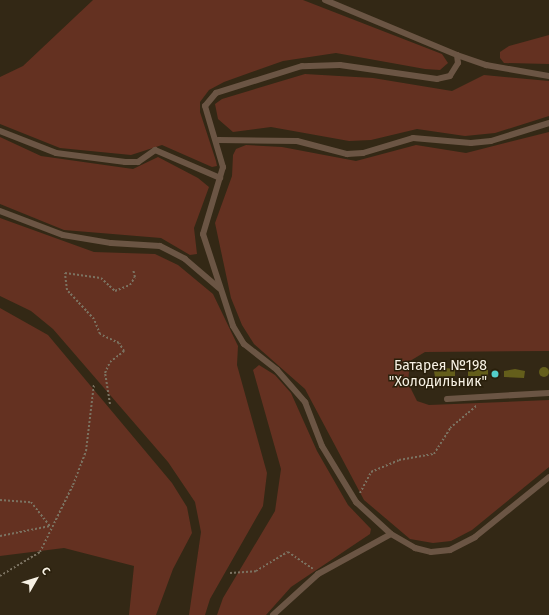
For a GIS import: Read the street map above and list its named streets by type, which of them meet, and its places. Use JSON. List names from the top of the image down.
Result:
{
  "places": ["Батарея №198 \"Холодильник\""],
  "north": "top right"
}
